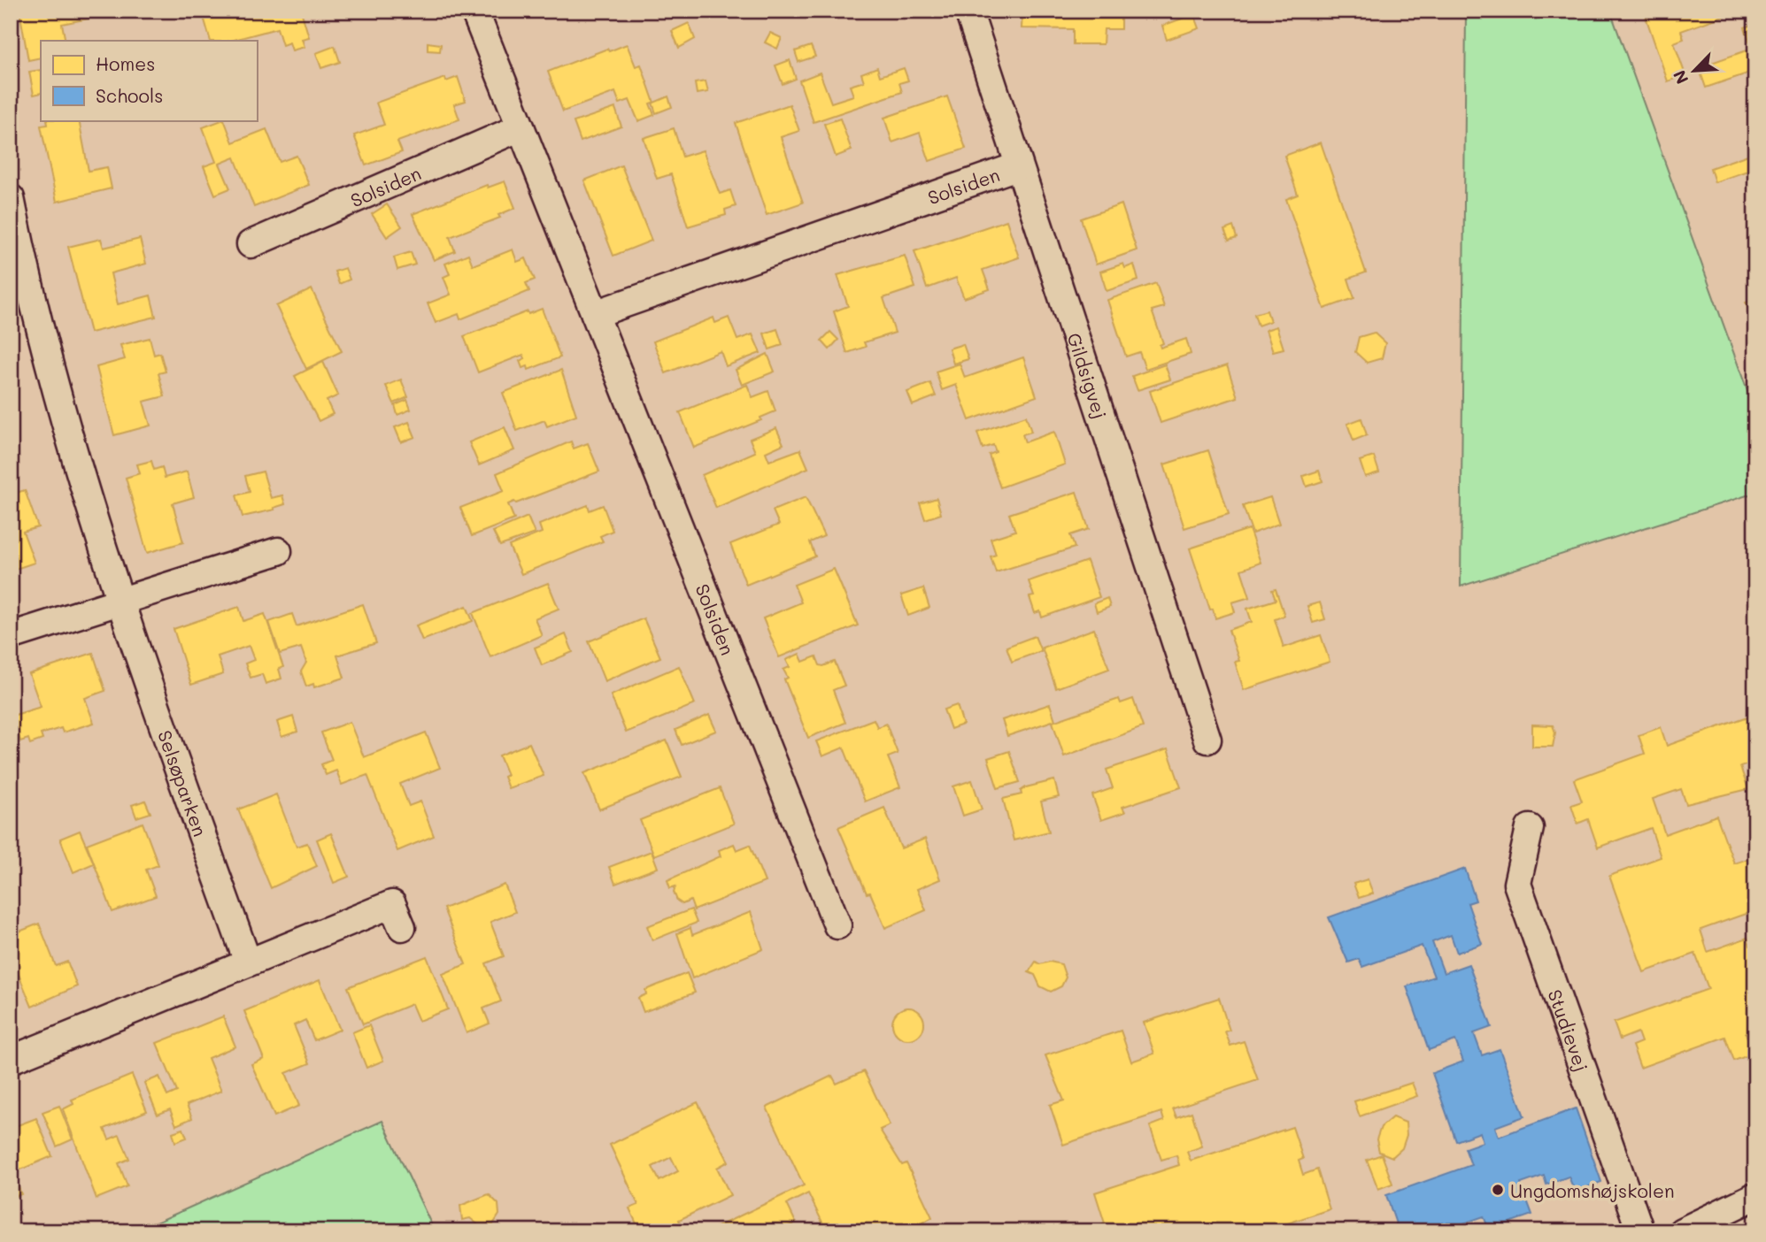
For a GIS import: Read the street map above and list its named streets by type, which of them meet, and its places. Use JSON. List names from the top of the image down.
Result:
{
  "streets": {
    "street": [
      "Solsiden",
      "Gildsigvej",
      "Selsøparken",
      "Studievej"
    ]
  },
  "crossings": [
    ["Solsiden", "Gildsigvej"]
  ],
  "places": ["Ungdomshøjskolen"],
  "legend": ["Homes", "Schools"],
  "north": "bottom left"
}
